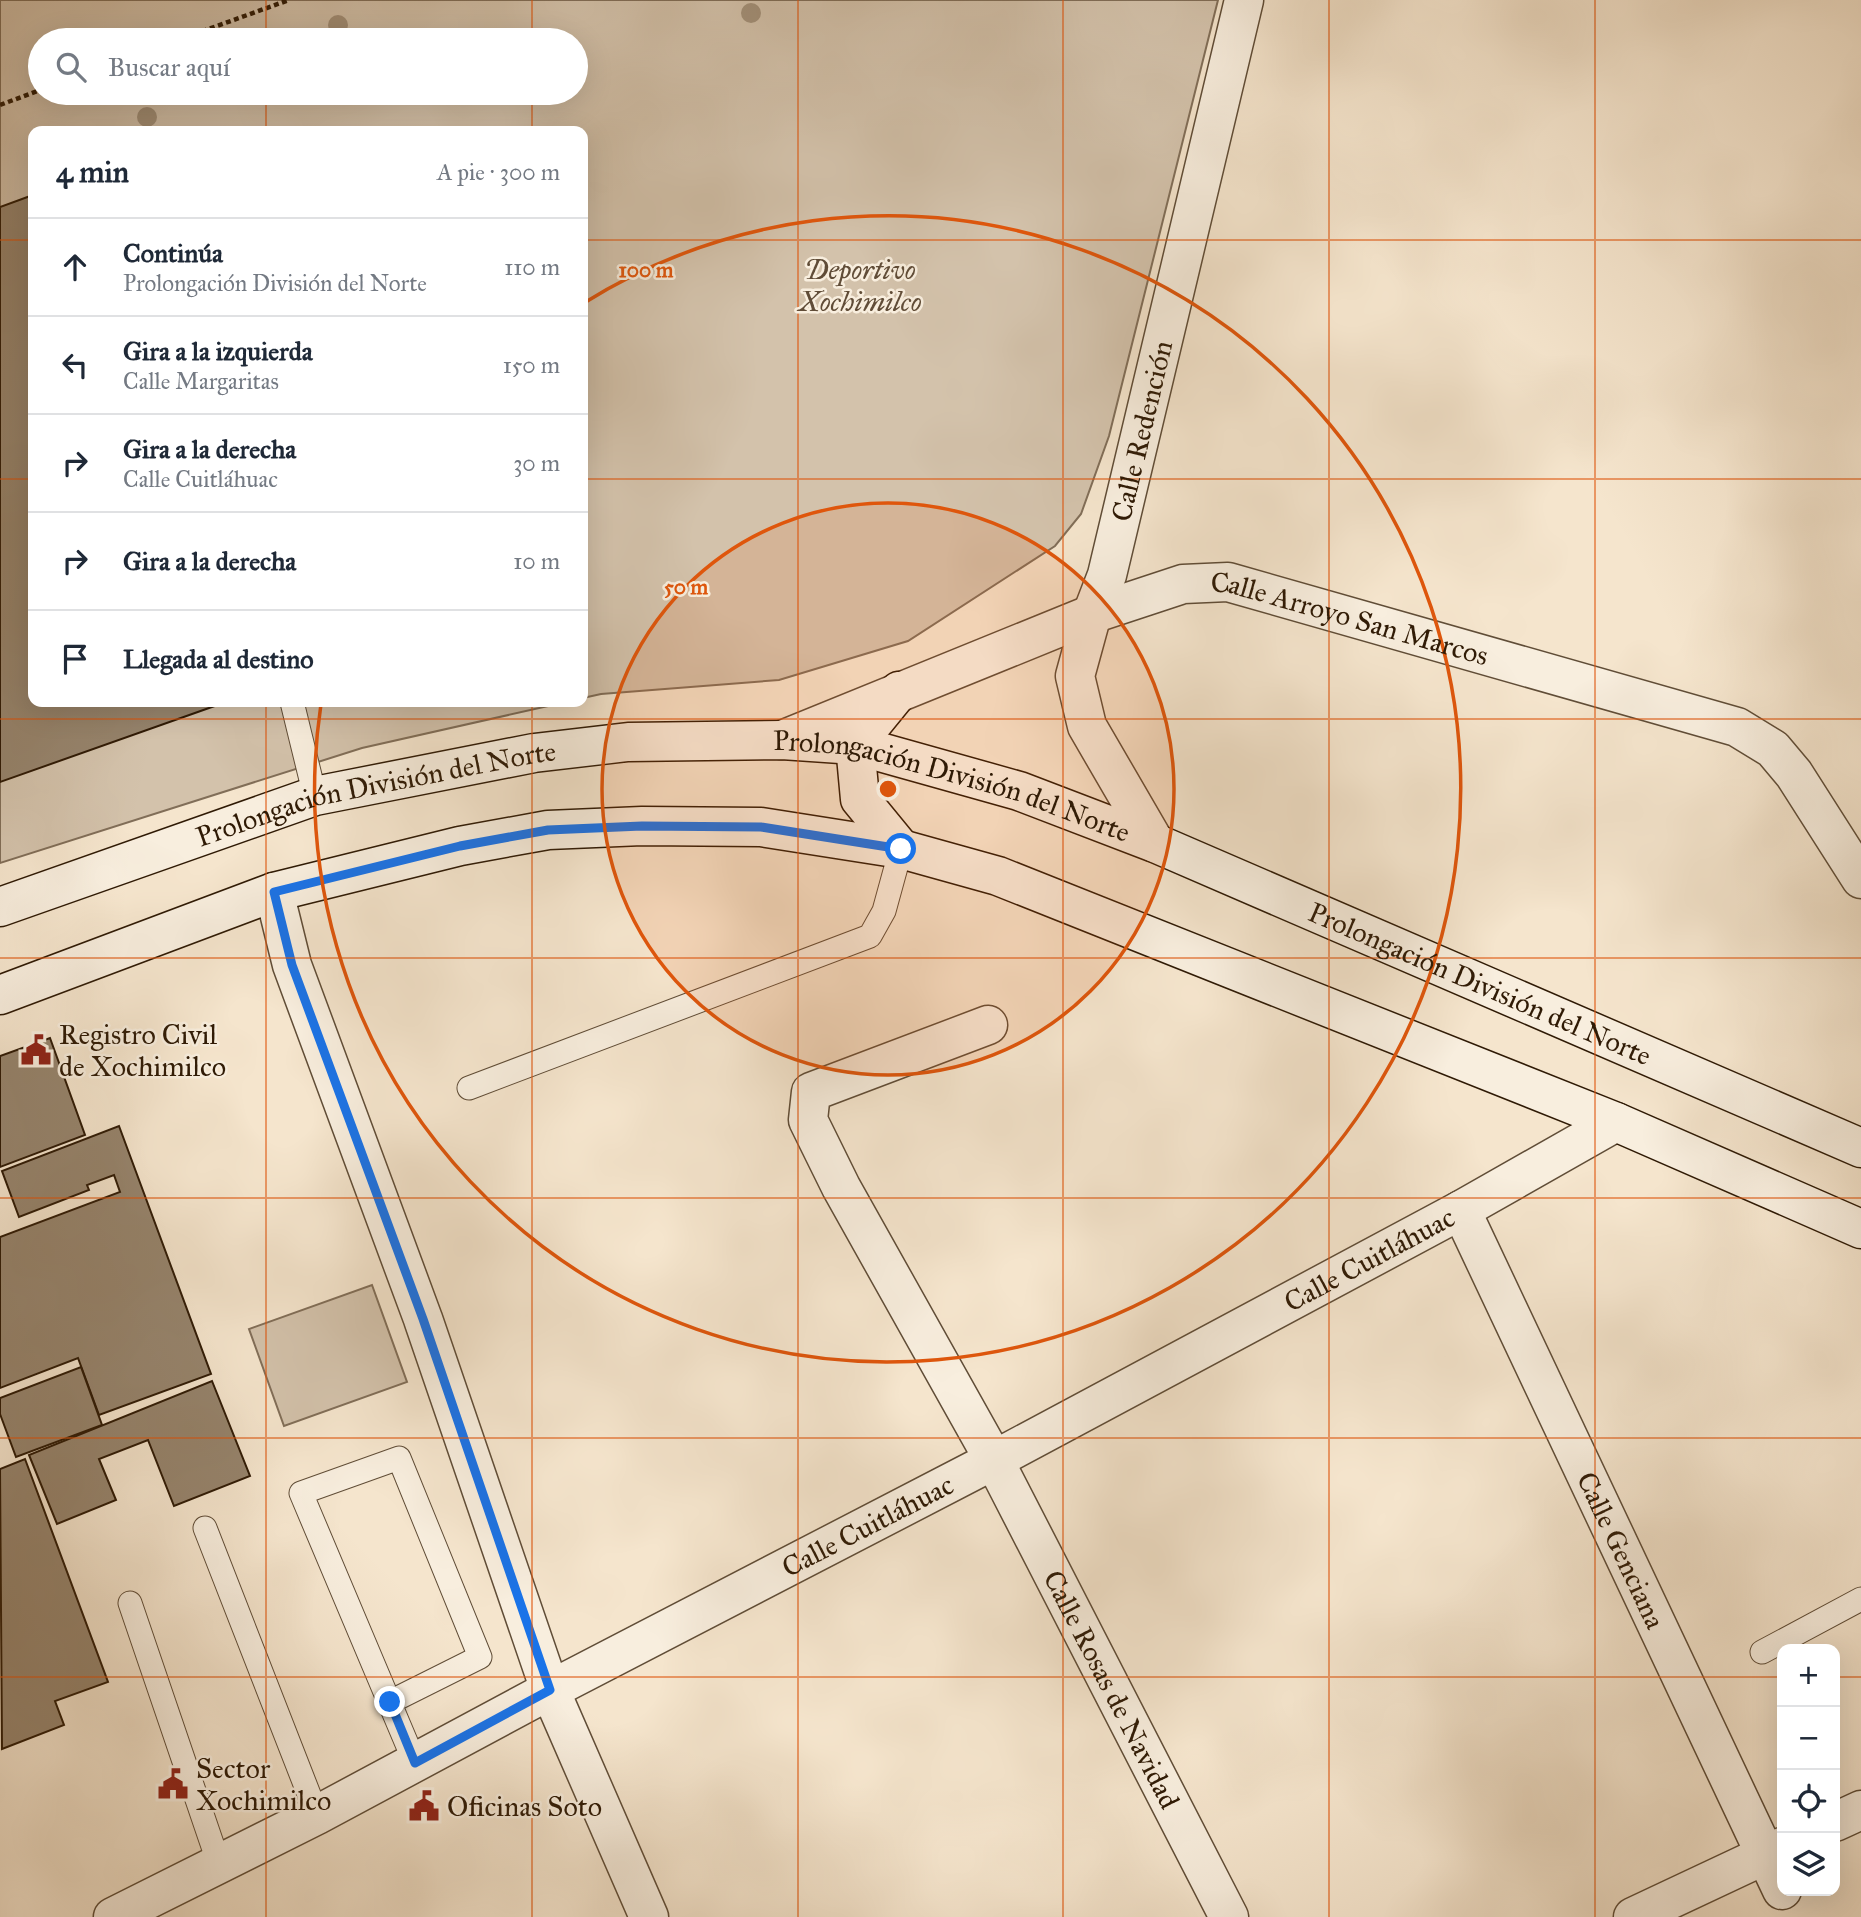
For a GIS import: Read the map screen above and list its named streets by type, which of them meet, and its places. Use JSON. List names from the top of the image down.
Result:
{
  "streets": {
    "street": [
      "Calle Redención",
      "Calle Arroyo San Marcos",
      "Prolongación División del Norte",
      "Calle Cuitláhuac",
      "Calle Genciana",
      "Calle Rosas de Navidad"
    ]
  },
  "crossings": [
    ["Calle Redención", "Calle Arroyo San Marcos"],
    ["Calle Redención", "Prolongación División del Norte"],
    ["Calle Arroyo San Marcos", "Prolongación División del Norte"],
    ["Calle Cuitláhuac", "Calle Genciana"],
    ["Calle Cuitláhuac", "Calle Rosas de Navidad"]
  ],
  "parks": ["Deportivo Xochimilco"],
  "places": {
    "public building": ["Registro Civil de Xochimilco", "Sector Xochimilco", "Oficinas Soto"]
  },
  "page": {
    "search": "Buscar aquí",
    "heading": ["4 min", "A pie · 300 m"],
    "list": [
      ["Continúa", "Prolongación División del Norte", "110 m"],
      ["Gira a la izquierda", "Calle Margaritas", "150 m"],
      ["Gira a la derecha", "Calle Cuitláhuac", "30 m"],
      ["Gira a la derecha", "10 m"],
      "Llegada al destino"
    ],
    "map_buttons": ["+", "−"]
  },
  "rings": ["100 m", "50 m"]
}
